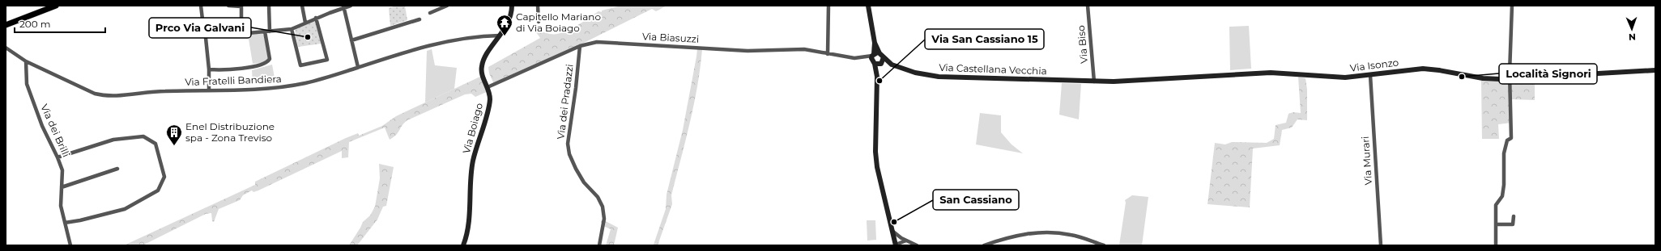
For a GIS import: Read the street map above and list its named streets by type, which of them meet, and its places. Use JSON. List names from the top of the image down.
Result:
{
  "streets": {
    "main road": ["Via Isonzo", "Via Castellana Vecchia", "Via Boiago"],
    "street": [
      "Via Biasuzzi",
      "Via Biso",
      "Via Fratelli Bandiera",
      "Via dei Pradazzi",
      "Via dei Brilli",
      "Via Murari"
    ]
  },
  "crossings": [
    ["Via Biasuzzi", "Via Castellana Vecchia"],
    ["Via Biasuzzi", "Via dei Pradazzi"],
    ["Via Biasuzzi", "Via Boiago"],
    ["Via Biso", "Via Isonzo"],
    ["Via Biso", "Via Castellana Vecchia"],
    ["Via Isonzo", "Via Castellana Vecchia"],
    ["Via Isonzo", "Via Murari"],
    ["Via Fratelli Bandiera", "Via Boiago"],
    ["Via Fratelli Bandiera", "Via dei Brilli"]
  ],
  "places": {
    "temple": ["Capitello Mariano di Via Boiago"],
    "other": [
      "Prco Via Galvani",
      "Località Signori",
      "Via San Cassiano 15",
      "San Cassiano"
    ],
    "building": ["Enel Distribuzione spa - Zona Treviso"]
  },
  "scale_bar": "200 m",
  "north": "bottom"
}
